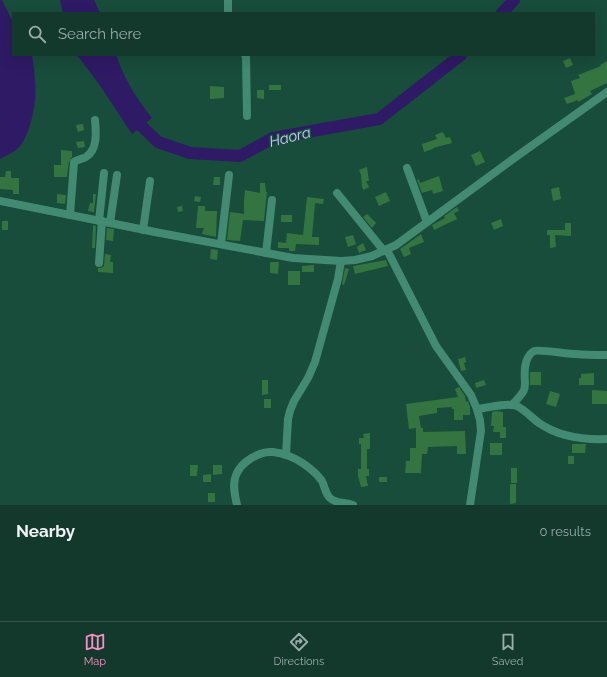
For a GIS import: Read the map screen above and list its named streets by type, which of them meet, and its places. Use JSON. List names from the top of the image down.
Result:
{
  "water": ["Haora"],
  "page": {
    "search": "Search here",
    "heading": ["Nearby", "0 results"],
    "nav": ["Map", "Directions", "Saved"]
  }
}
